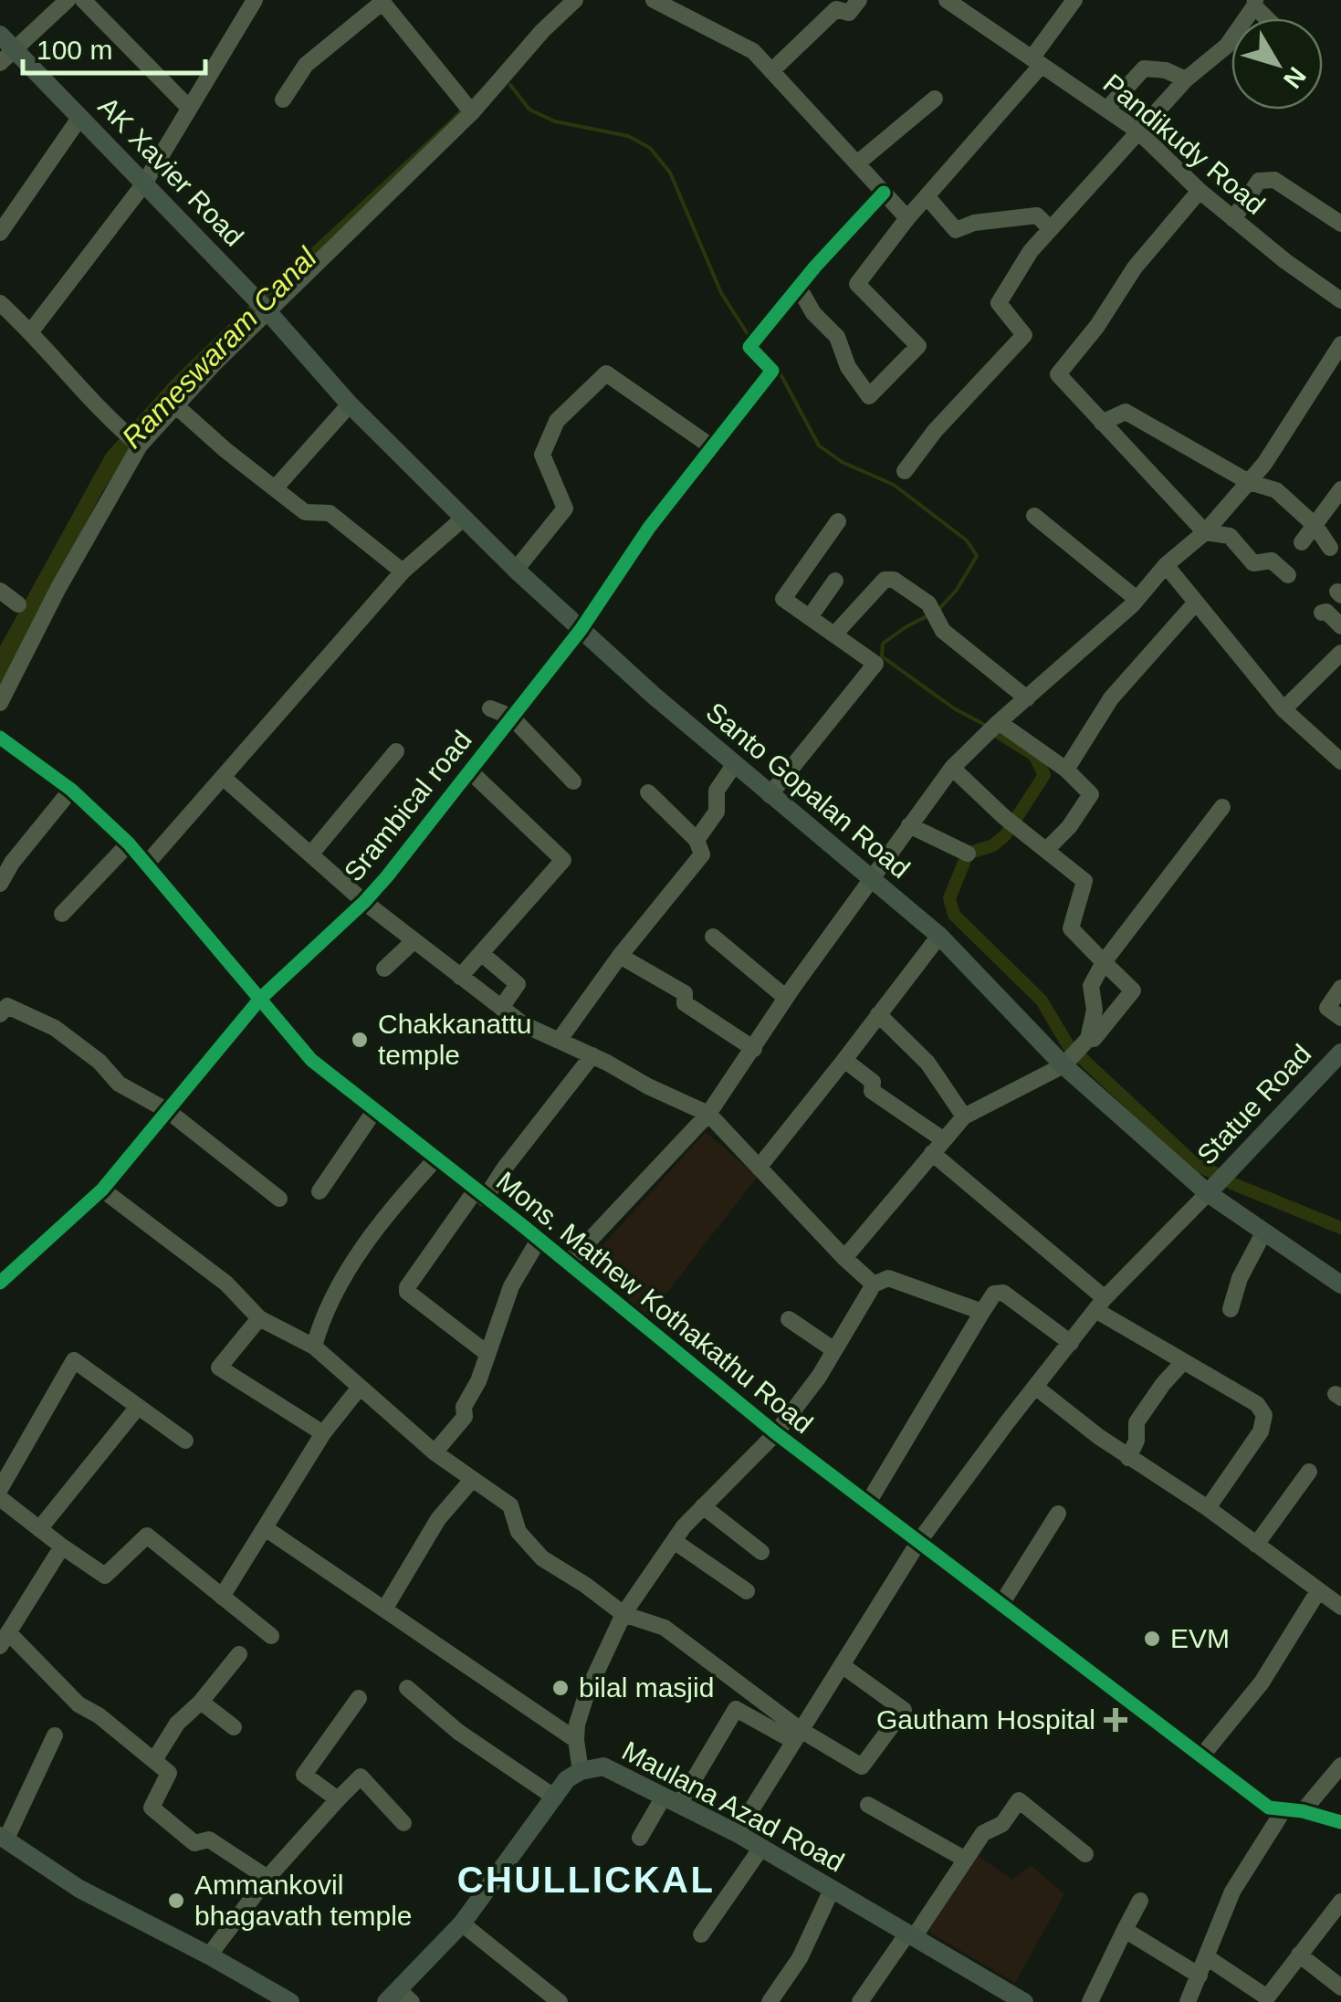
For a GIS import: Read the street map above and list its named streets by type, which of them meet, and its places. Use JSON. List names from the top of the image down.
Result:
{
  "streets": {
    "main road": [
      "AK Xavier Road",
      "Santo Gopalan Road",
      "Statue Road",
      "Maulana Azad Road"
    ],
    "street": ["Pandikudy Road", "Srambical road", "Mons. Mathew Kothakathu Road"]
  },
  "crossings": [
    ["AK Xavier Road", "Santo Gopalan Road"],
    ["Santo Gopalan Road", "Srambical road"],
    ["Santo Gopalan Road", "Statue Road"],
    ["Srambical road", "Mons. Mathew Kothakathu Road"]
  ],
  "districts": ["CHULLICKAL"],
  "water": ["Rameswaram Canal"],
  "places": {
    "other": [
      "Chakkanattu temple",
      "EVM",
      "bilal masjid",
      "Ammankovil bhagavath temple"
    ],
    "health": ["Gautham Hospital"]
  },
  "scale_bar": "100 m",
  "north": "bottom right"
}
